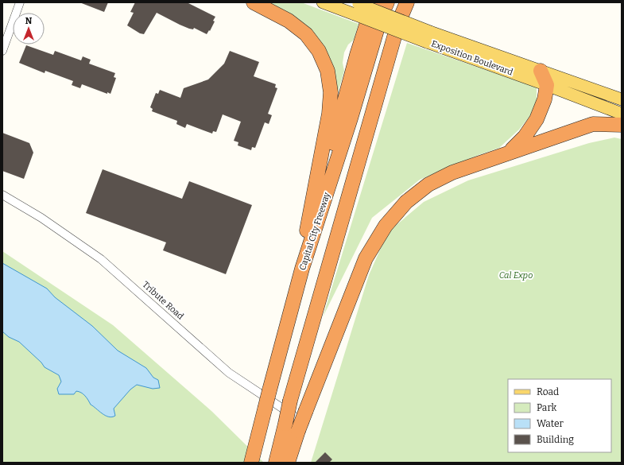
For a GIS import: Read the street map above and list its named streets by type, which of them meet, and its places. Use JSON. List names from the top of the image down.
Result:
{
  "streets": {
    "highway": ["Capital City Freeway"],
    "main road": ["Exposition Boulevard"],
    "street": ["Tribute Road"]
  },
  "parks": ["Cal Expo"],
  "legend": [
    "Road",
    "Park",
    "Water",
    "Building"
  ],
  "north": "top"
}
